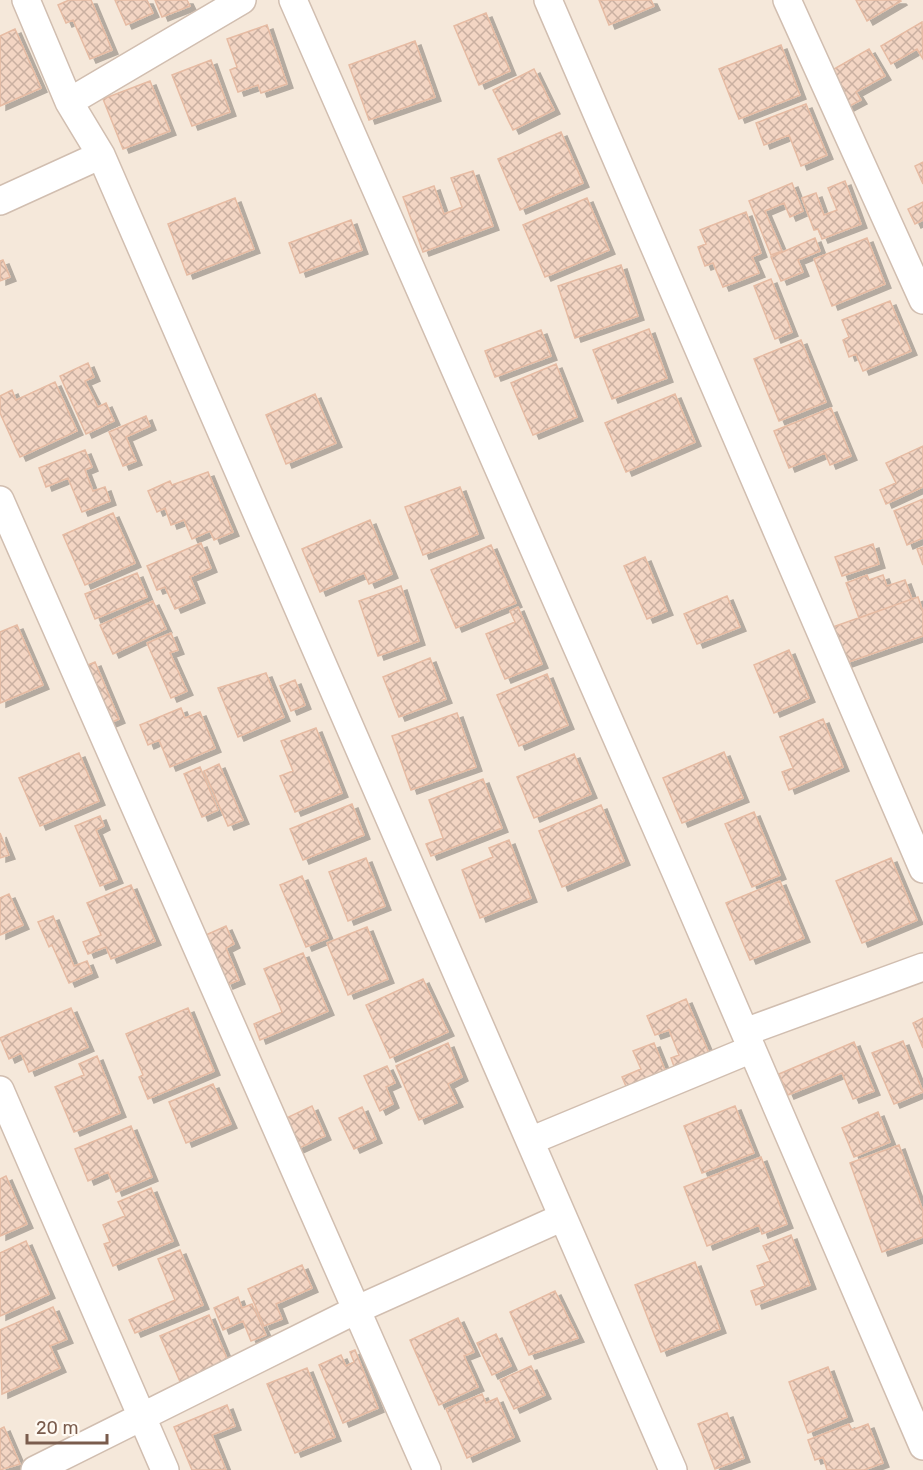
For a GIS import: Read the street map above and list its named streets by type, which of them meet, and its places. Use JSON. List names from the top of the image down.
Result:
{
  "scale_bar": "20 m"
}
